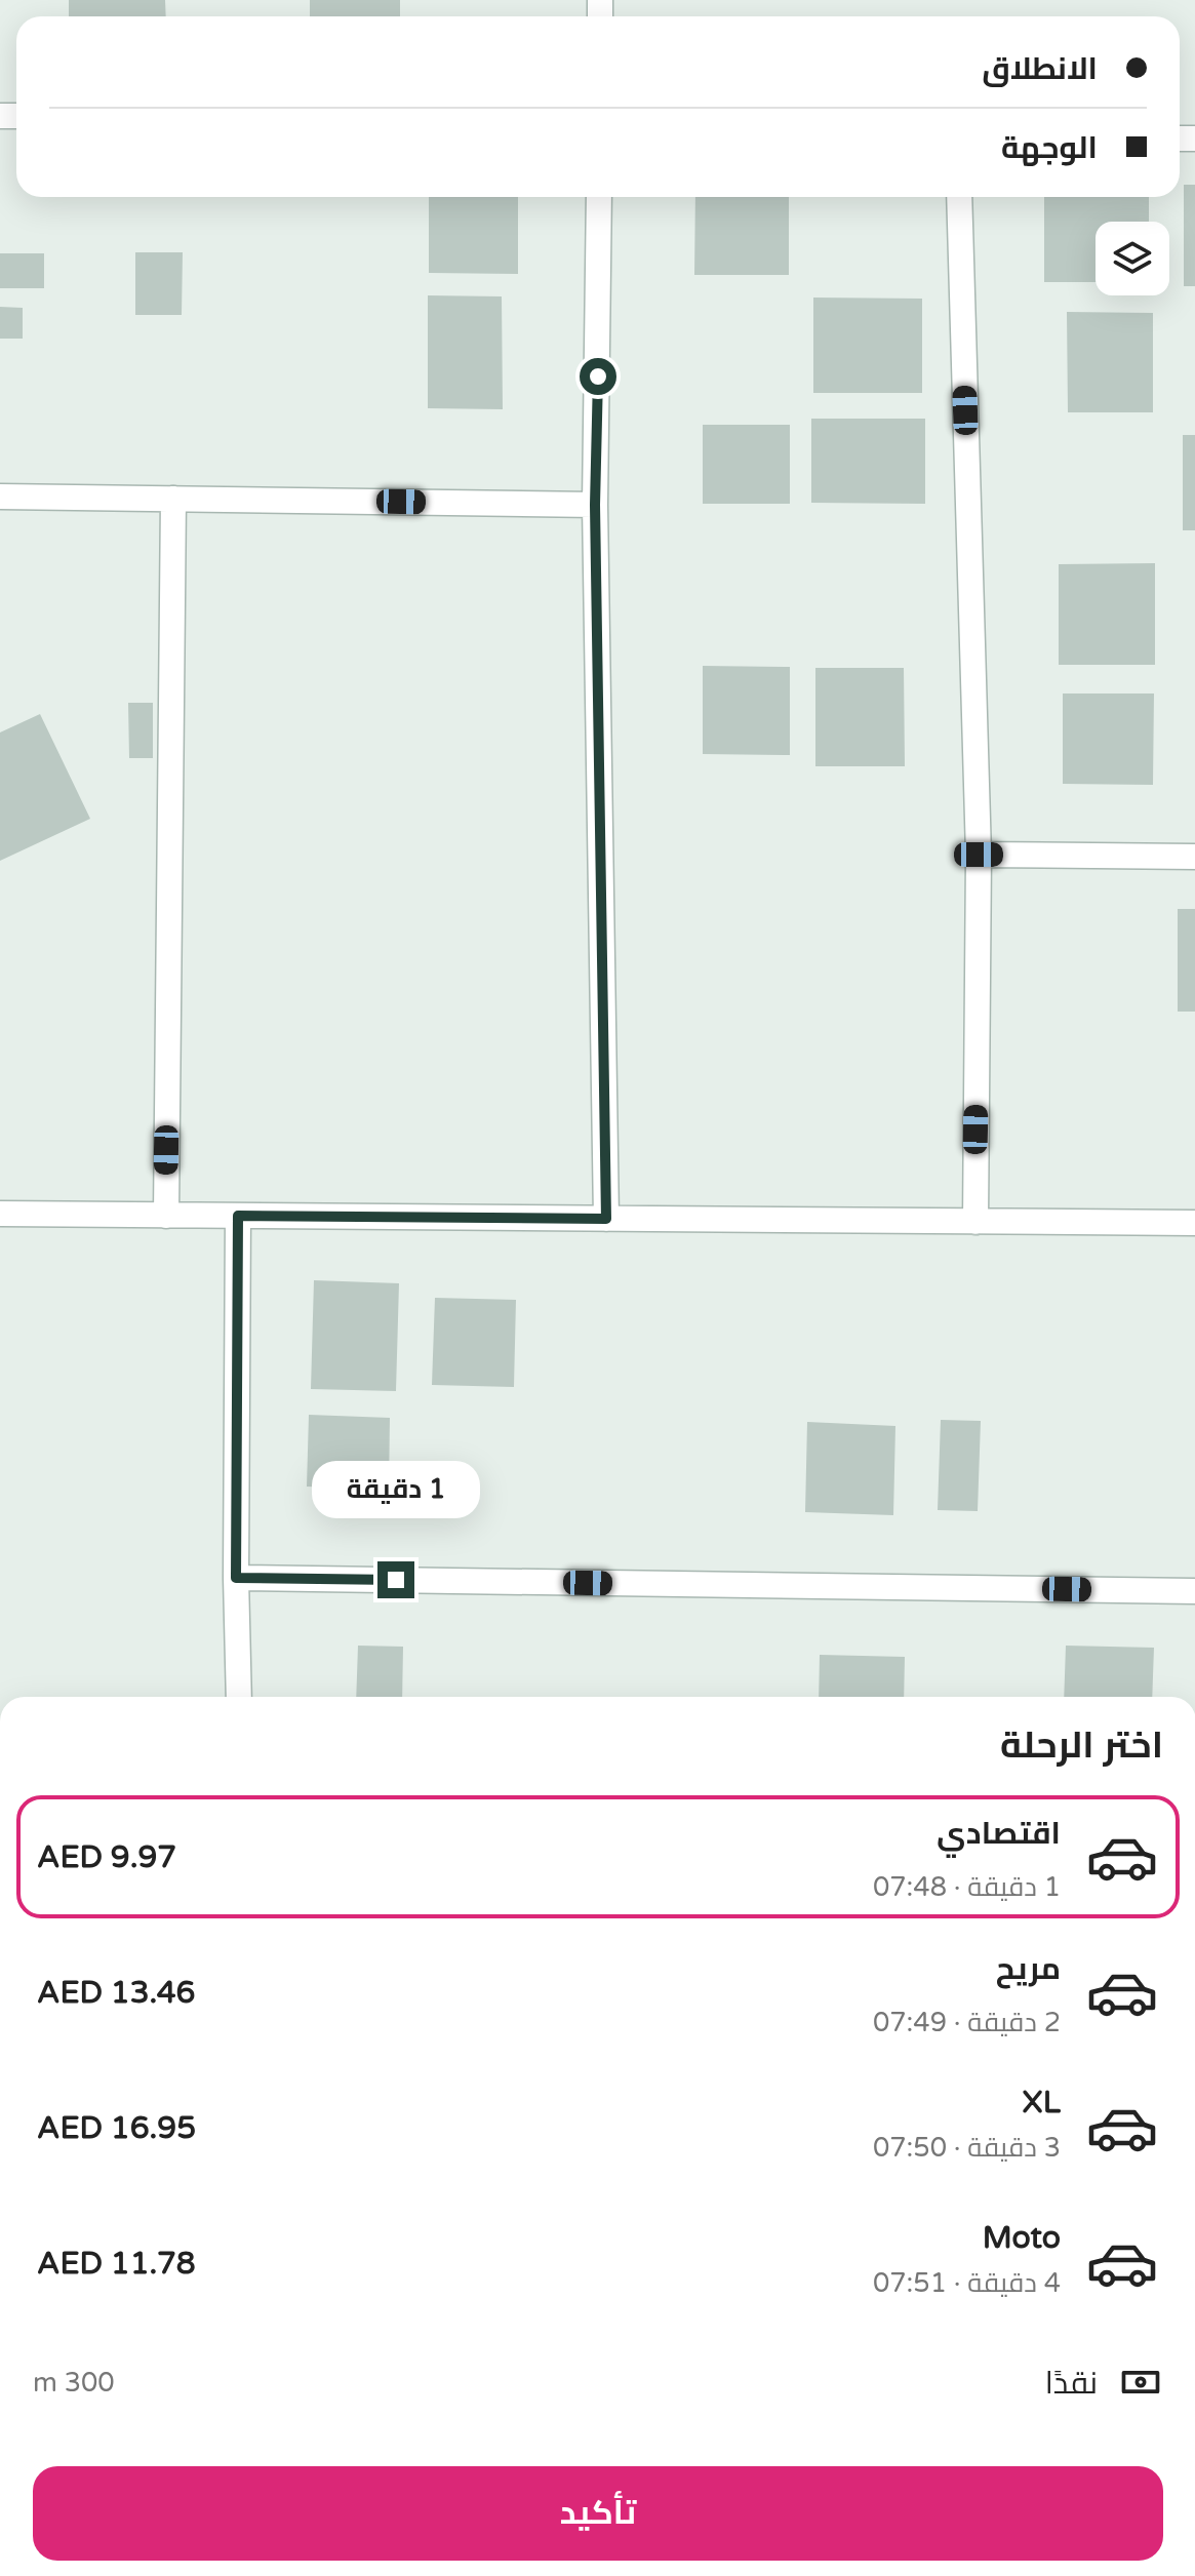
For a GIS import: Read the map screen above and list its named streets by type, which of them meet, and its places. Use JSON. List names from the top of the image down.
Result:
{
  "page": {
    "banner": ["الانطلاق", "الوجهة"],
    "bubble": "1 دقيقة",
    "heading": "اختر الرحلة",
    "list": [
      {
        "name": "اقتصادي",
        "note": "1 دقيقة · 07:48",
        "value": "AED 9.97"
      },
      {
        "name": "مريح",
        "note": "2 دقيقة · 07:49",
        "value": "AED 13.46"
      },
      {
        "name": "XL",
        "note": "3 دقيقة · 07:50",
        "value": "AED 16.95"
      },
      {
        "name": "Moto",
        "note": "4 دقيقة · 07:51",
        "value": "AED 11.78"
      }
    ],
    "pay": ["نقدًا", "300 m"],
    "buttons": "تأكيد"
  }
}
